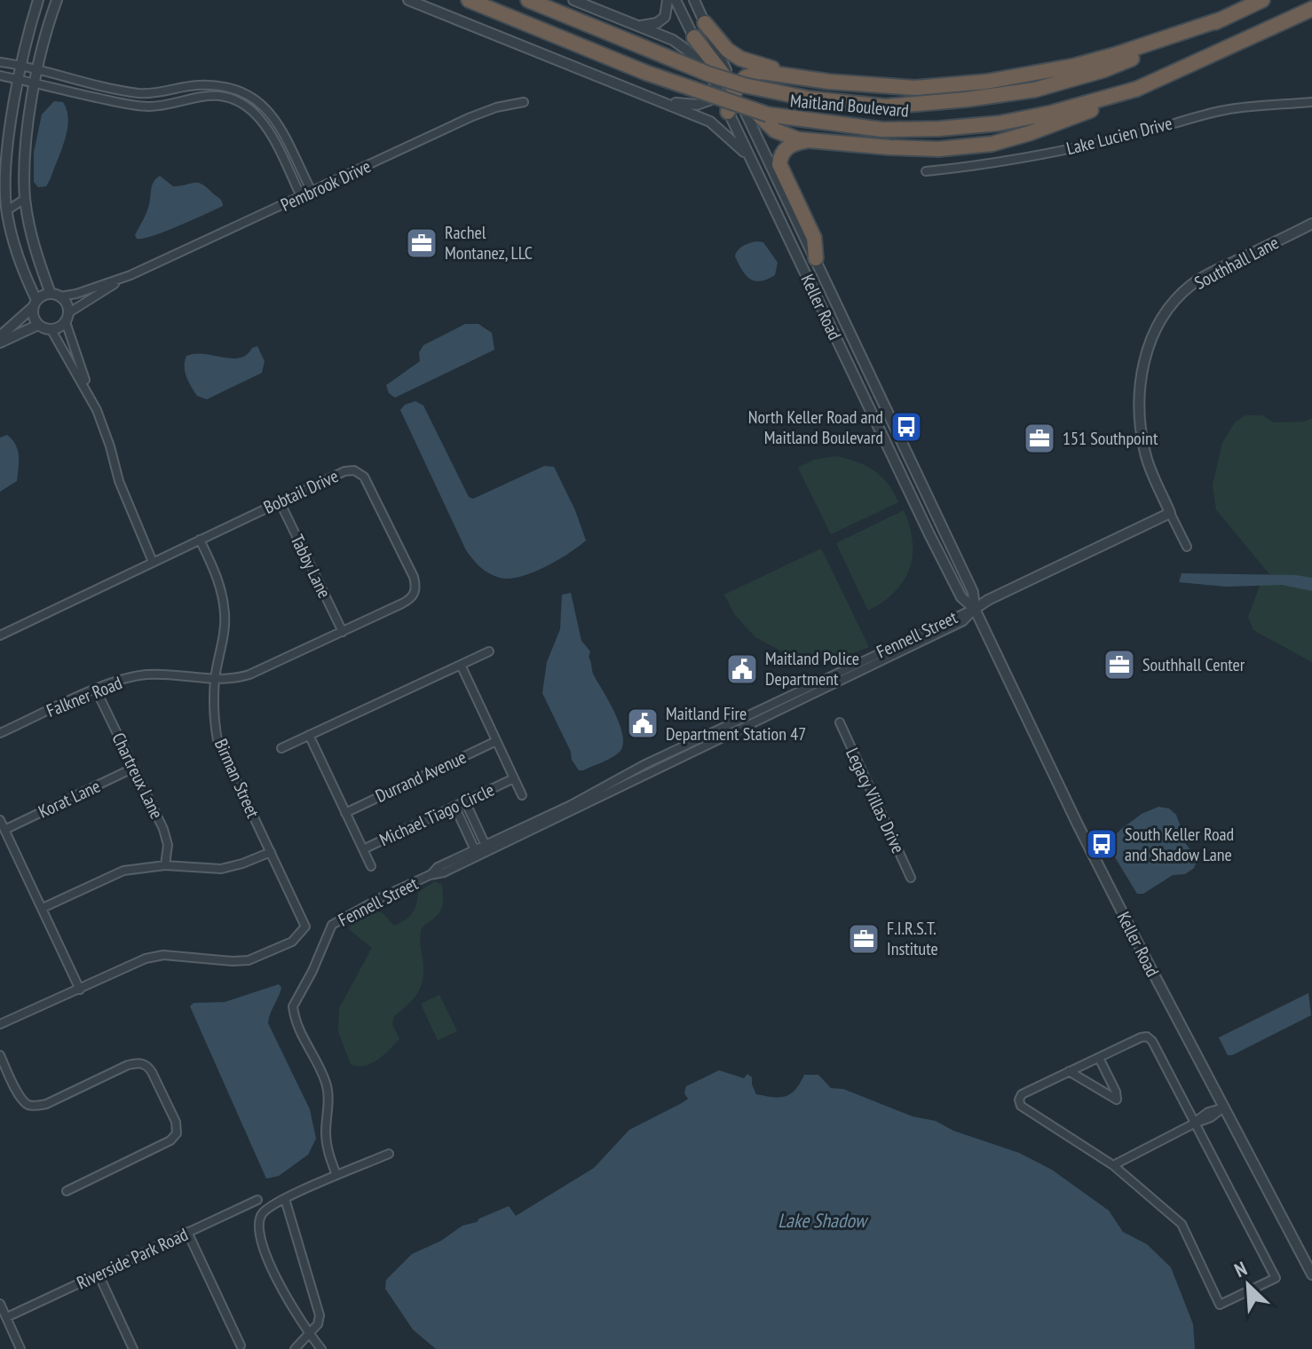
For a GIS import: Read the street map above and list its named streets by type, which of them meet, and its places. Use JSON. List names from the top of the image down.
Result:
{
  "streets": {
    "highway": ["Maitland Boulevard"],
    "street": [
      "Lake Lucien Drive",
      "Pembrook Drive",
      "Southhall Lane",
      "Keller Road",
      "Bobtail Drive",
      "Tabby Lane",
      "Fennell Street",
      "Falkner Road",
      "Chartreux Lane",
      "Durrand Avenue",
      "Birman Street",
      "Korat Lane",
      "Legacy Villas Drive",
      "Michael Tiago Circle",
      "Riverside Park Road"
    ]
  },
  "crossings": [
    ["Keller Road", "Fennell Street"],
    ["Bobtail Drive", "Tabby Lane"],
    ["Bobtail Drive", "Falkner Road"],
    ["Bobtail Drive", "Birman Street"],
    ["Falkner Road", "Chartreux Lane"],
    ["Falkner Road", "Birman Street"],
    ["Chartreux Lane", "Korat Lane"],
    ["Durrand Avenue", "Michael Tiago Circle"]
  ],
  "water": ["Lake Shadow"],
  "places": {
    "office": [
      "Rachel Montanez, LLC",
      "151 Southpoint",
      "Southhall Center",
      "F.I.R.S.T. Institute"
    ],
    "bus stop": ["North Keller Road and Maitland Boulevard", "South Keller Road and Shadow Lane"],
    "public building": ["Maitland Police Department", "Maitland Fire Department Station 47"]
  },
  "north": "top left"
}
